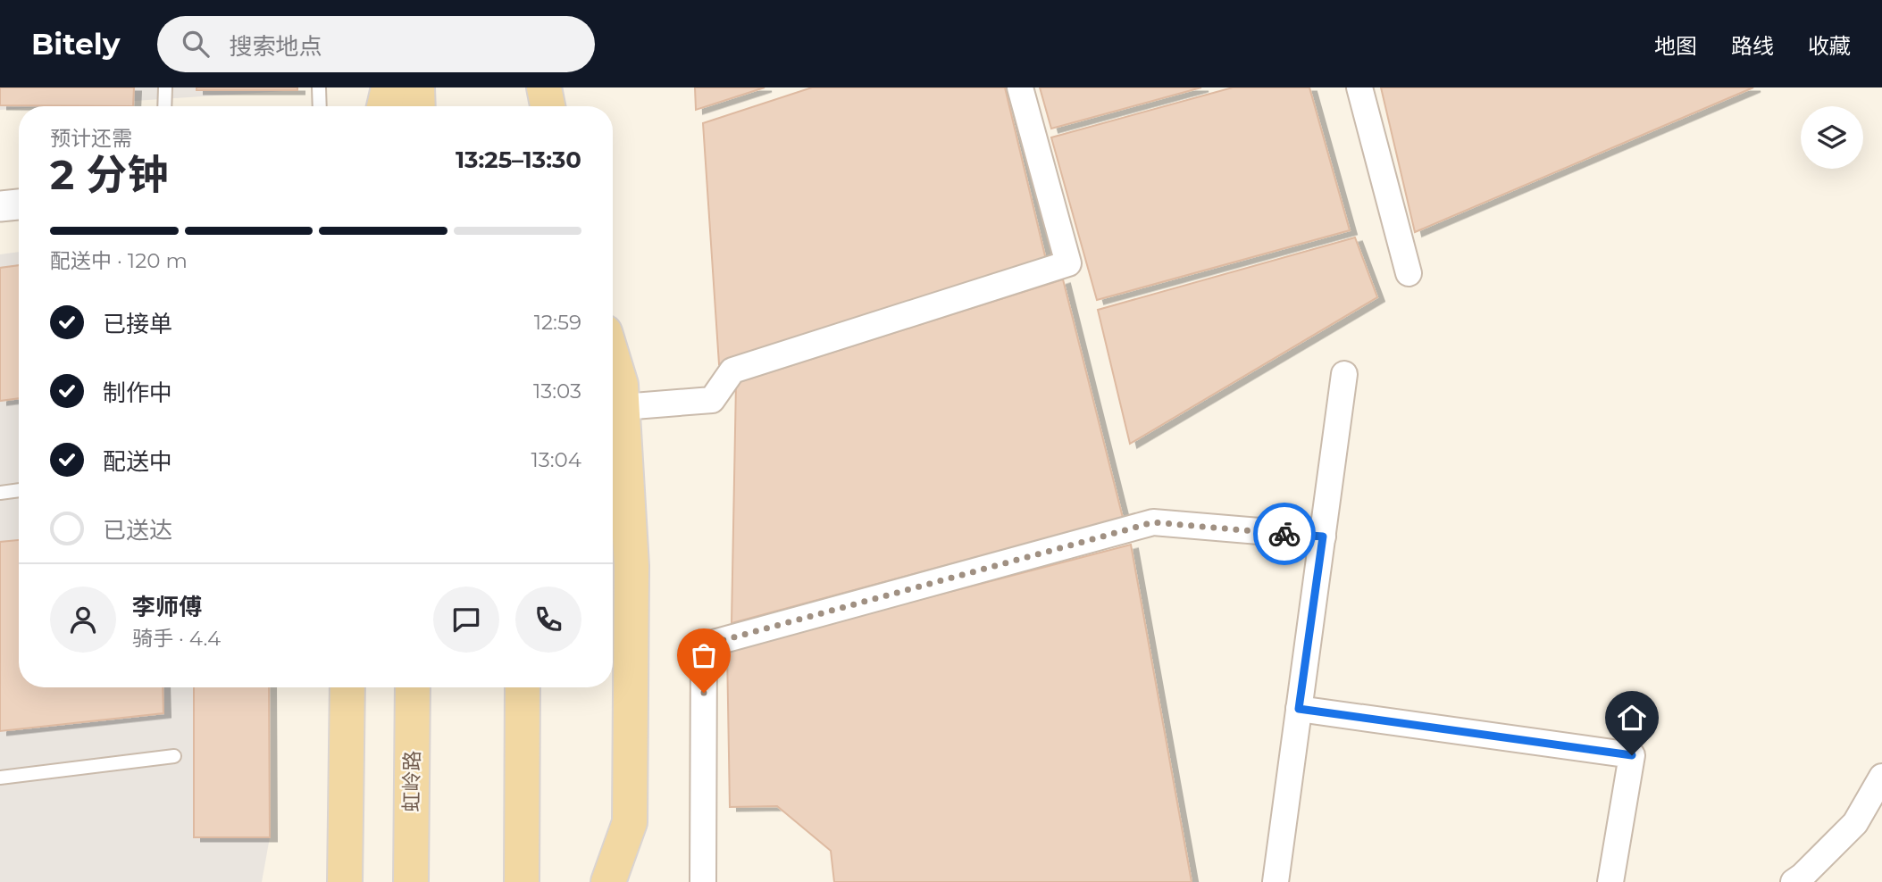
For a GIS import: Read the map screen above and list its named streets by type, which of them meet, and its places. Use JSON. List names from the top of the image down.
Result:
{
  "streets": {
    "main road": ["虹岭路"]
  },
  "page": {
    "header": "Bitely",
    "search": "搜索地点",
    "nav": ["地图", "路线", "收藏"],
    "heading": ["2 分钟", "预计还需", "13:25–13:30"],
    "panel": ["李师傅", "骑手 · 4.4"],
    "bar": "配送中 · 120 m",
    "list": [
      ["已接单", "12:59"],
      ["制作中", "13:03"],
      ["配送中", "13:04"],
      "已送达"
    ]
  }
}
